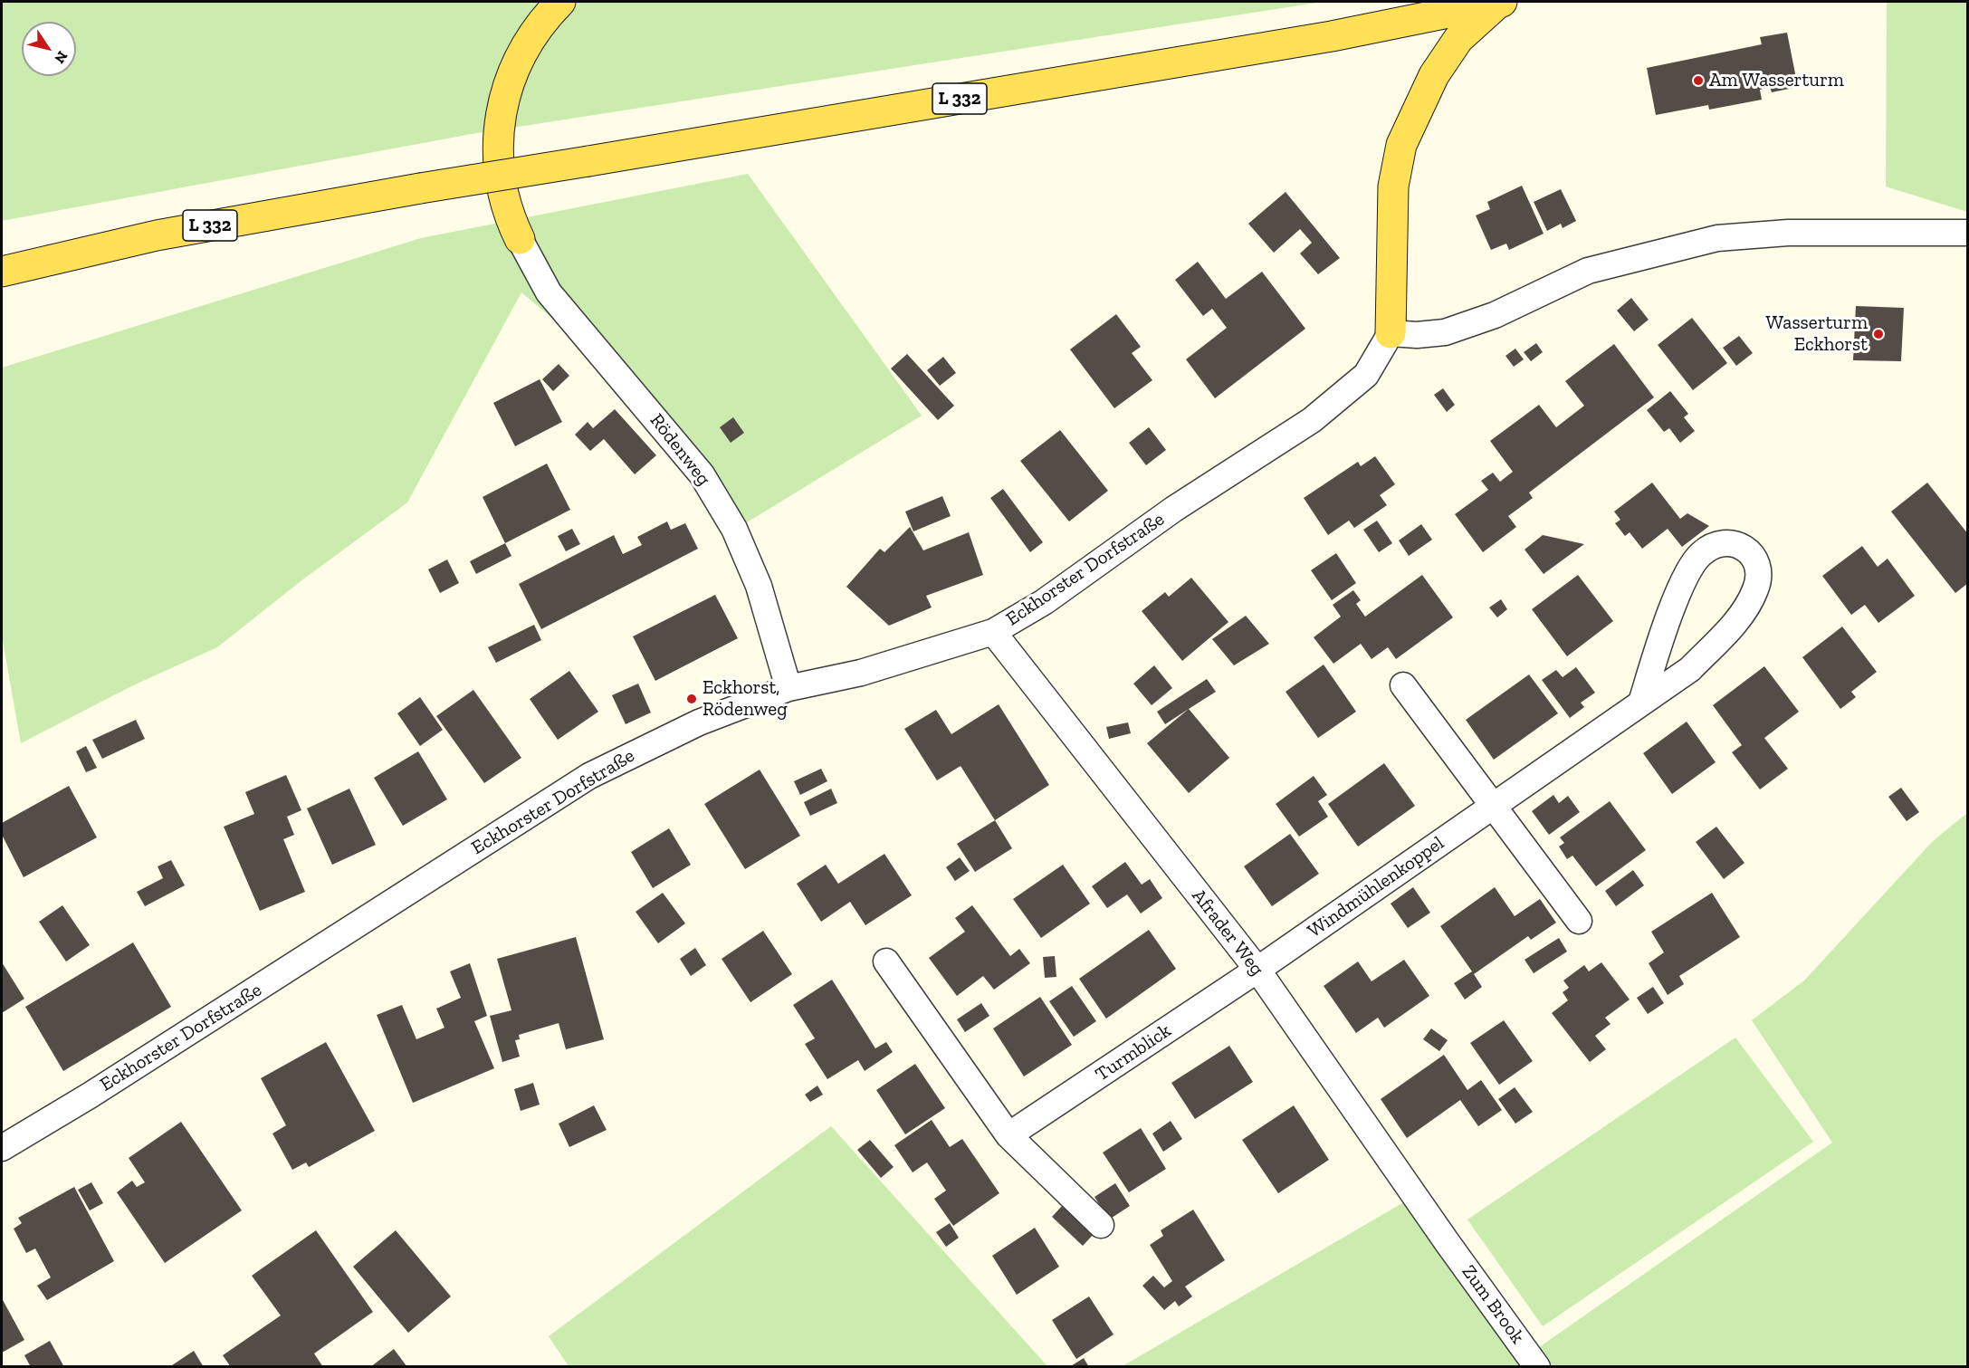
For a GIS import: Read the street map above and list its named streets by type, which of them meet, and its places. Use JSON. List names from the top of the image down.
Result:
{
  "streets": {
    "main road": ["L 332"],
    "street": [
      "Rödenweg",
      "Eckhorster Dorfstraße",
      "Windmühlenkoppel",
      "Afrader Weg",
      "Turmblick",
      "Zum Brook"
    ]
  },
  "crossings": [
    ["Rödenweg", "Eckhorster Dorfstraße"],
    ["Eckhorster Dorfstraße", "Afrader Weg"],
    ["Windmühlenkoppel", "Afrader Weg"],
    ["Windmühlenkoppel", "Turmblick"],
    ["Afrader Weg", "Turmblick"],
    ["Afrader Weg", "Zum Brook"]
  ],
  "places": ["Am Wasserturm", "Wasserturm Eckhorst", "Eckhorst, Rödenweg"],
  "north": "bottom right"
}
